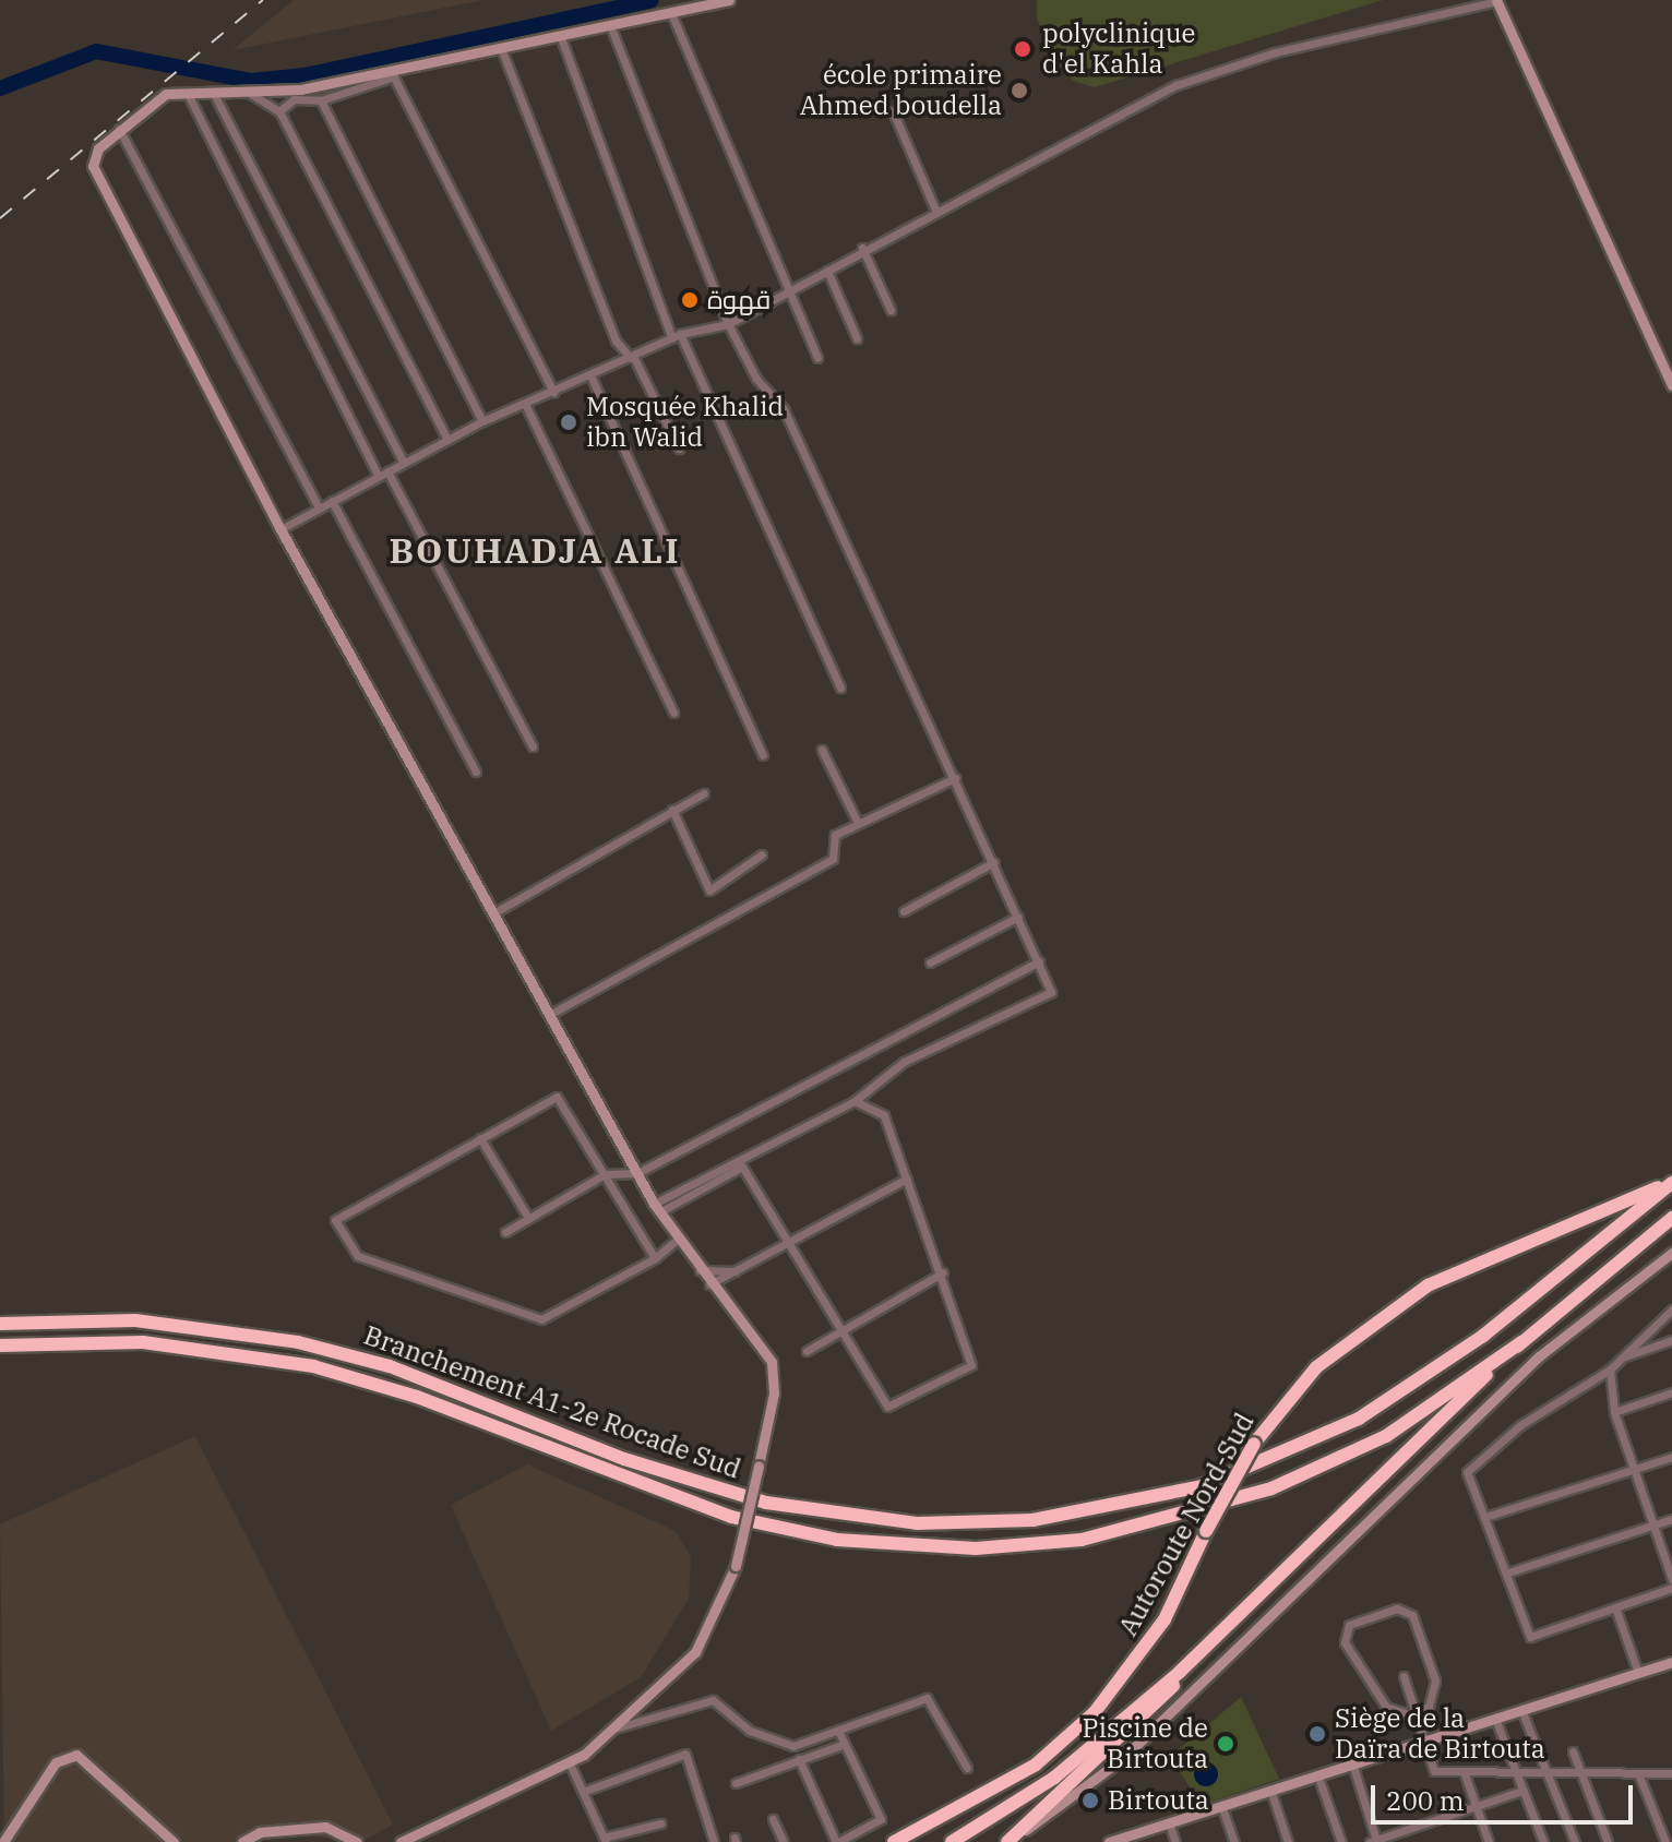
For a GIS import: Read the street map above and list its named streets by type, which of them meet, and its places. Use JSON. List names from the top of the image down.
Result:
{
  "streets": {
    "highway": ["Branchement A1-2e Rocade Sud", "Autoroute Nord-Sud"]
  },
  "crossings": [
    ["Branchement A1-2e Rocade Sud", "Autoroute Nord-Sud"]
  ],
  "districts": ["BOUHADJA ALI"],
  "places": [
    "polyclinique d'el Kahla",
    "école primaire Ahmed boudella",
    "قهوة",
    "Mosquée Khalid ibn Walid",
    "Siège de la Daïra de Birtouta",
    "Piscine de Birtouta",
    "Birtouta"
  ],
  "scale_bar": "200 m"
}
